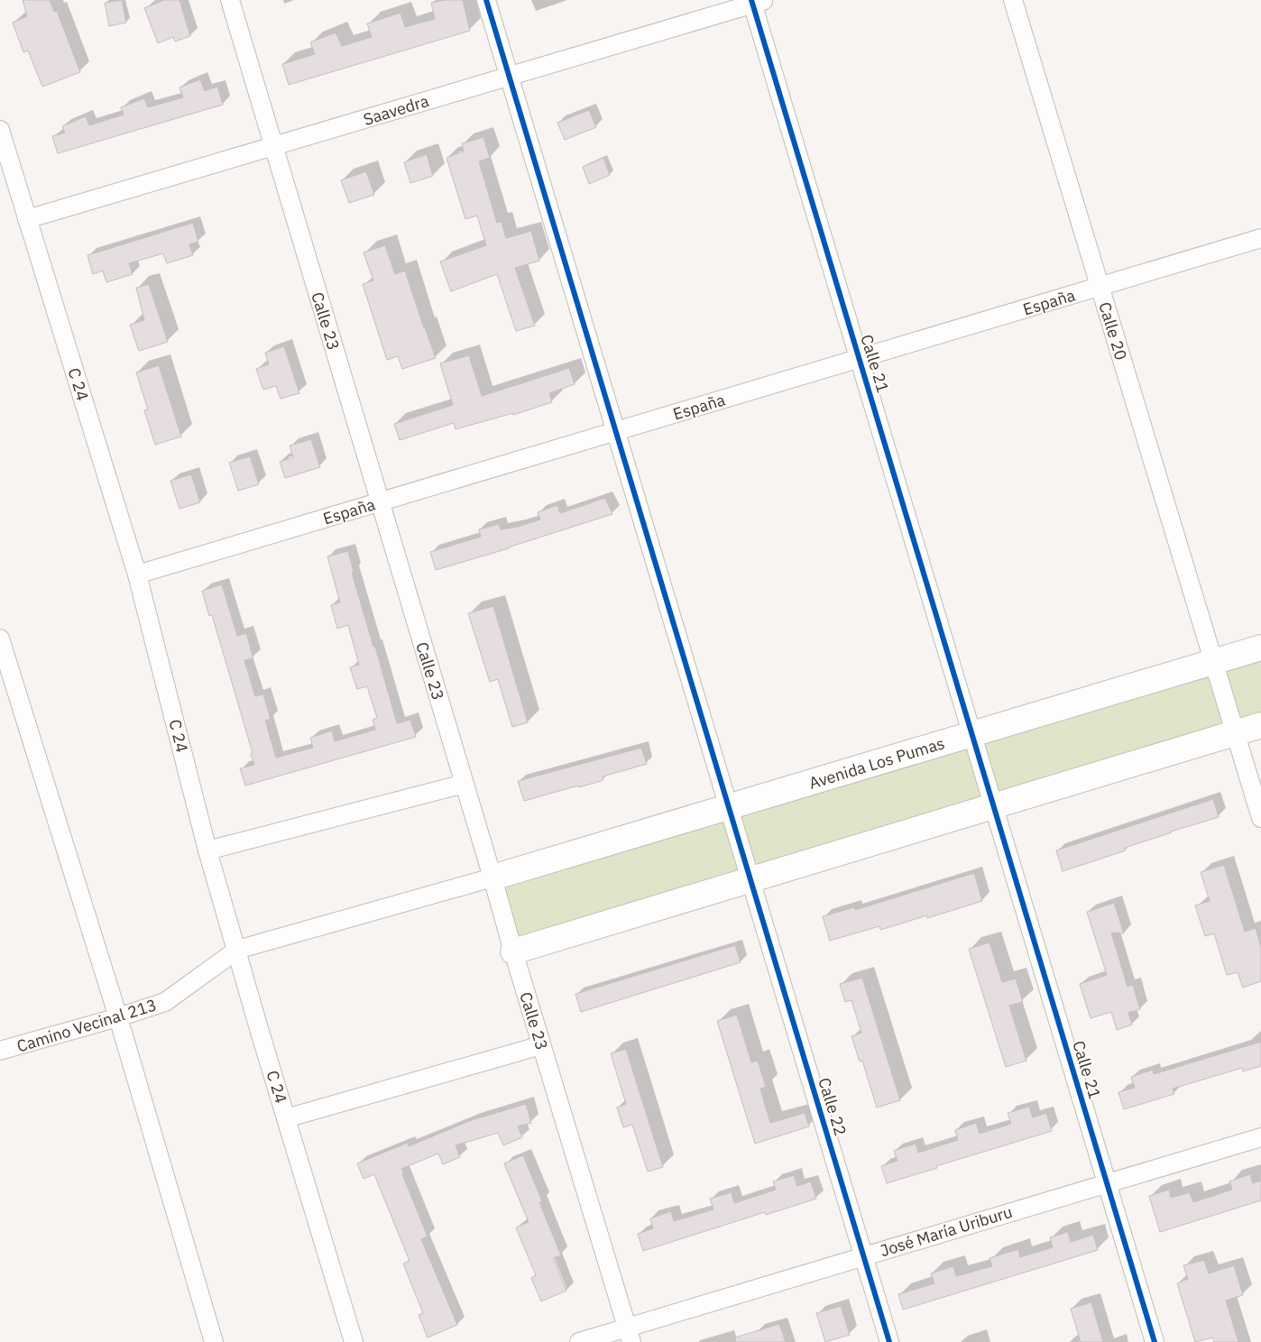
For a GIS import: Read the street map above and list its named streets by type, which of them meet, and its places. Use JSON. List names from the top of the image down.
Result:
{
  "streets": {
    "main road": ["Avenida Los Pumas"],
    "street": [
      "Saavedra",
      "España",
      "Calle 23",
      "Calle 20",
      "Calle 21",
      "C 24",
      "Camino Vecinal 213",
      "Calle 22",
      "José María Uriburu"
    ]
  },
  "crossings": [
    ["Saavedra", "Calle 23"],
    ["Saavedra", "Calle 21"],
    ["Saavedra", "C 24"],
    ["Saavedra", "Calle 22"],
    ["España", "Calle 23"],
    ["España", "Calle 20"],
    ["España", "Calle 21"],
    ["España", "C 24"],
    ["España", "Calle 22"],
    ["Calle 23", "Avenida Los Pumas"],
    ["Calle 23", "José María Uriburu"],
    ["Calle 20", "Avenida Los Pumas"],
    ["Calle 21", "Avenida Los Pumas"],
    ["Calle 21", "José María Uriburu"],
    ["C 24", "Camino Vecinal 213"],
    ["Avenida Los Pumas", "Calle 22"],
    ["Calle 22", "José María Uriburu"]
  ]
}
